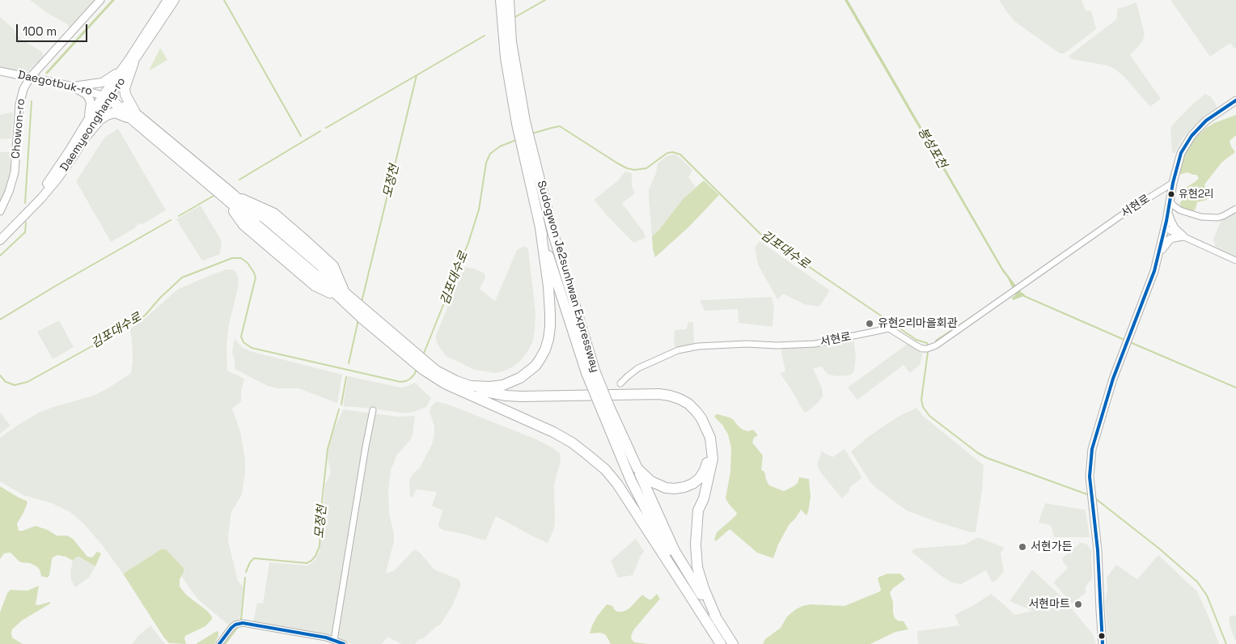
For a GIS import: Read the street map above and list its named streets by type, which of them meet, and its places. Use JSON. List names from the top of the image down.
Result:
{
  "streets": {
    "highway": ["Sudogwon Je2sunhwan Expressway"],
    "main road": ["Daemyeonghang-ro"],
    "street": ["Daegotbuk-ro", "Chowon-ro", "서현로"]
  },
  "crossings": [
    ["Daegotbuk-ro", "Daemyeonghang-ro"],
    ["Daegotbuk-ro", "Chowon-ro"]
  ],
  "water": ["봉성포천", "모정천", "김포대수로"],
  "places": [
    "유현2리",
    "유현2리마을회관",
    "서현가든",
    "서현마트"
  ],
  "scale_bar": "100 m"
}
